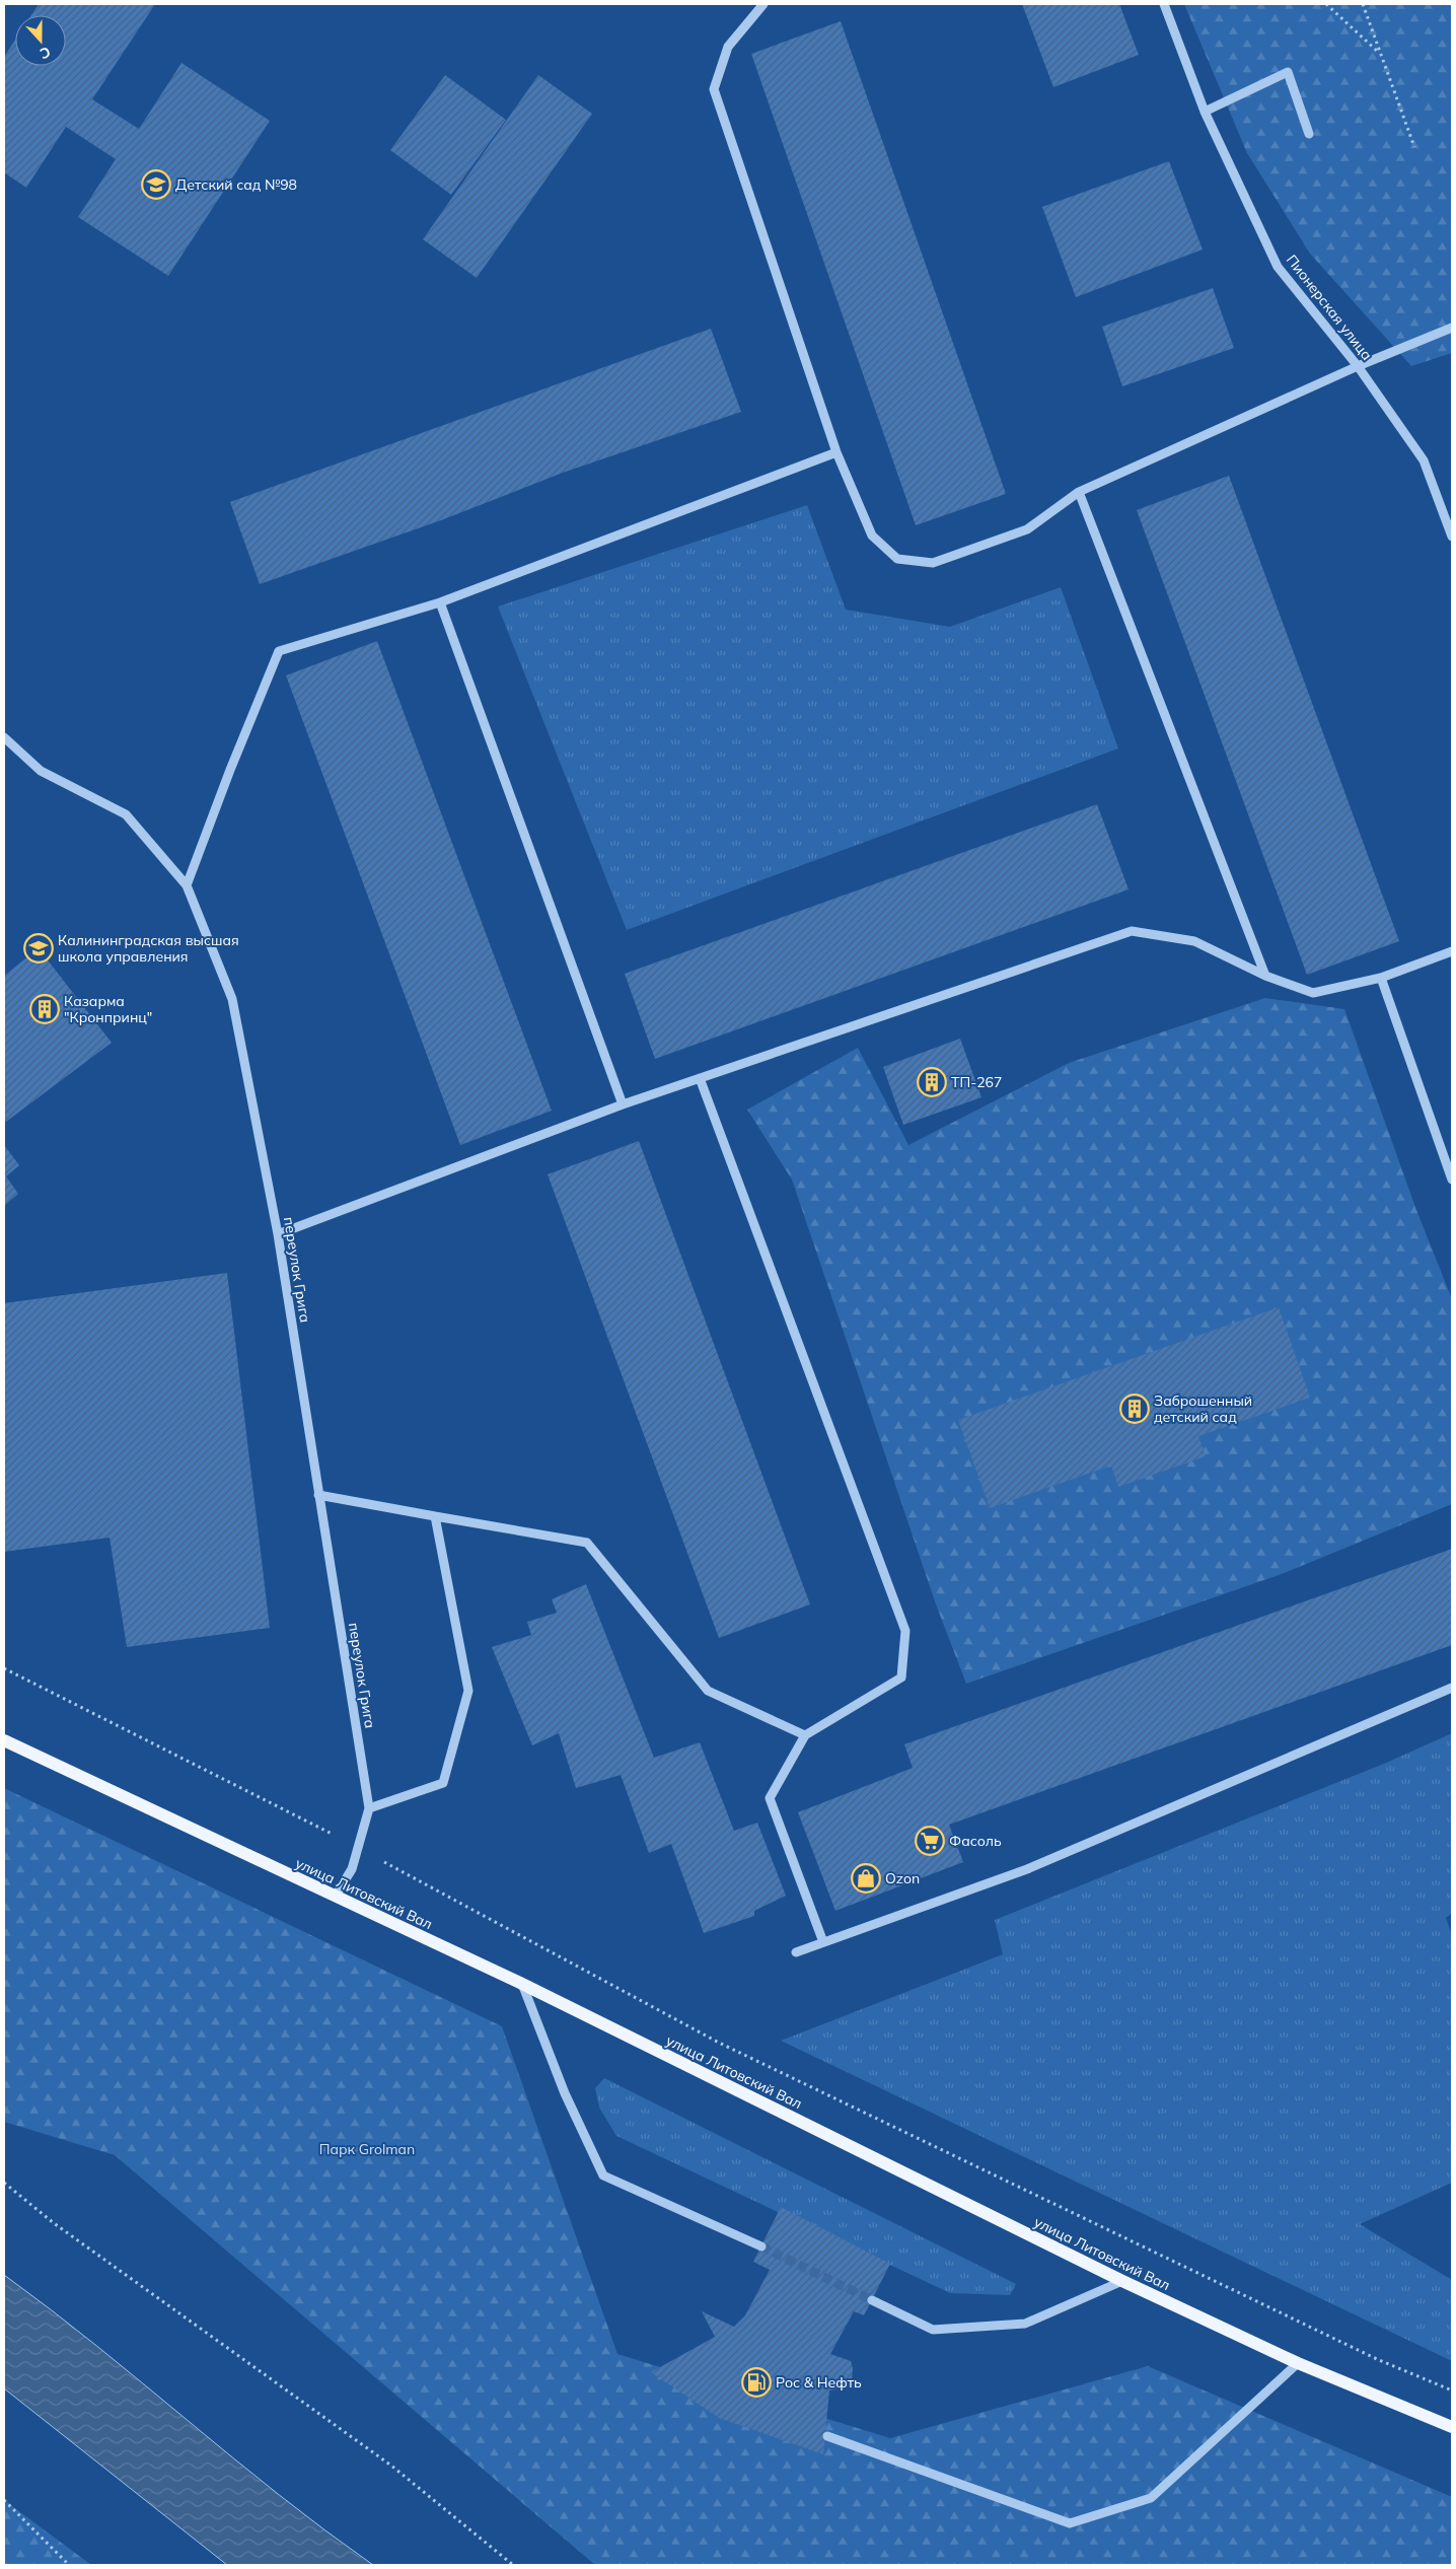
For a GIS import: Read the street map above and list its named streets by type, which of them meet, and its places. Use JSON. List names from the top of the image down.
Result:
{
  "streets": {
    "main road": ["улица Литовский Вал"],
    "street": ["Пионерская улица", "переулок Грига"]
  },
  "crossings": [
    ["переулок Грига", "улица Литовский Вал"]
  ],
  "parks": ["Парк Grolman"],
  "places": {
    "school or university": ["Детский сад №98", "Калининградская высшая школа управления"],
    "building": ["Казарма \"Кронпринц\"", "ТП-267", "Заброшенный детский сад"],
    "supermarket": ["Фасоль"],
    "shop": ["Ozon"],
    "fuel station": ["Рос & Нефть"]
  },
  "north": "bottom"
}
